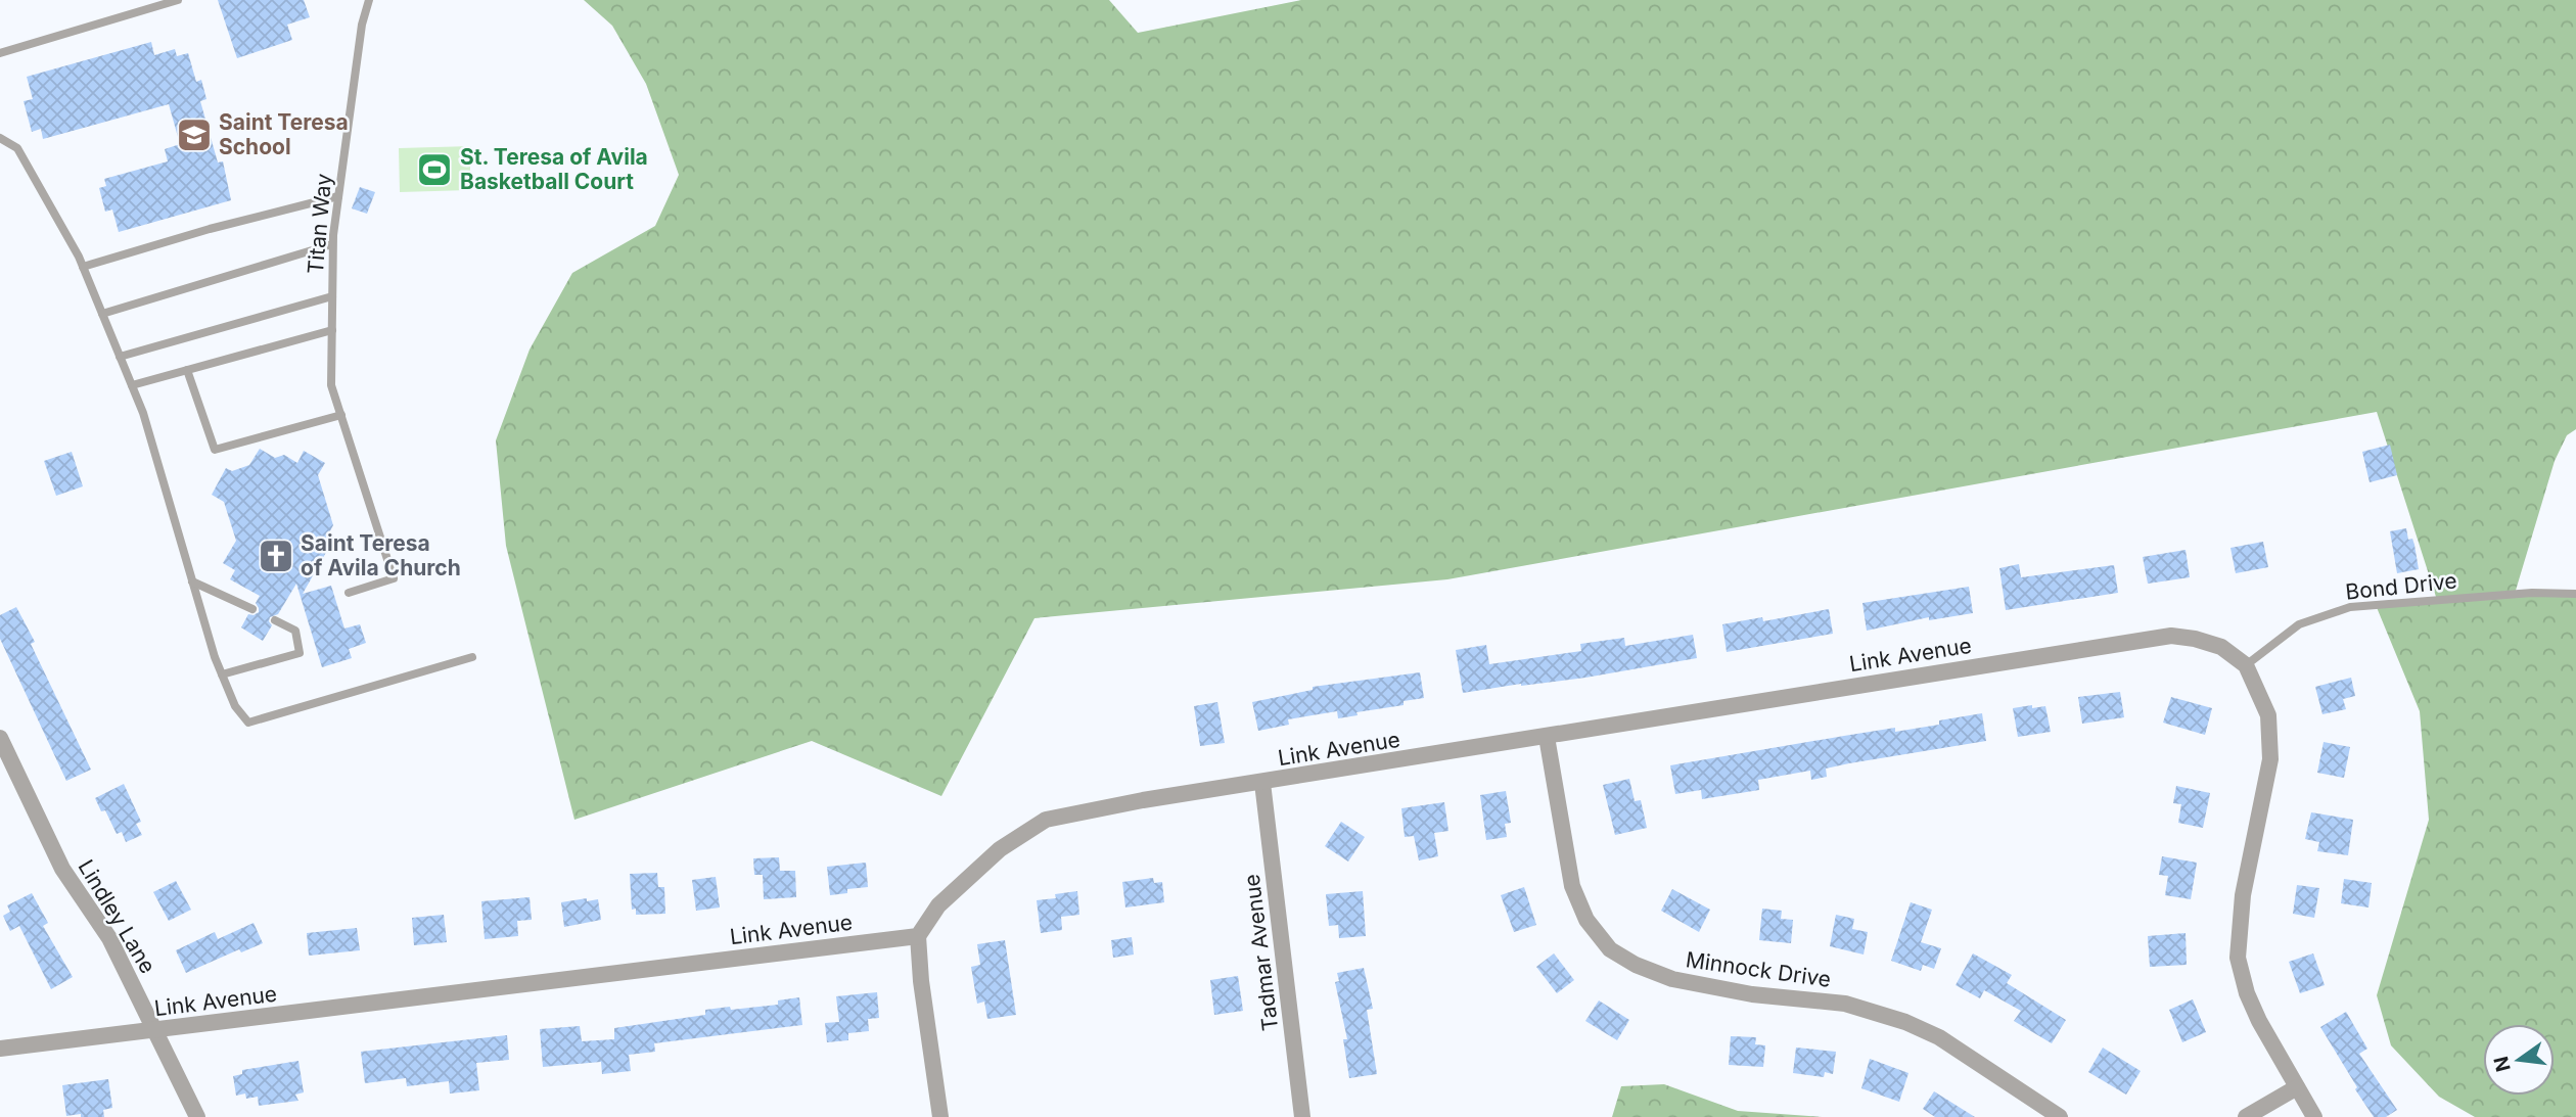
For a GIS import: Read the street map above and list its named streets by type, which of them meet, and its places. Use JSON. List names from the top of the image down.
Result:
{
  "streets": {
    "street": [
      "Link Avenue",
      "Lindley Lane",
      "Tadmar Avenue",
      "Minnock Drive"
    ],
    "lane": ["Titan Way", "Bond Drive"]
  },
  "crossings": [
    ["Bond Drive", "Link Avenue"],
    ["Link Avenue", "Lindley Lane"],
    ["Link Avenue", "Tadmar Avenue"],
    ["Link Avenue", "Minnock Drive"]
  ],
  "places": {
    "school or university": ["Saint Teresa School"],
    "sports": ["St. Teresa of Avila Basketball Court"],
    "church": ["Saint Teresa of Avila Church"]
  },
  "north": "left"
}
